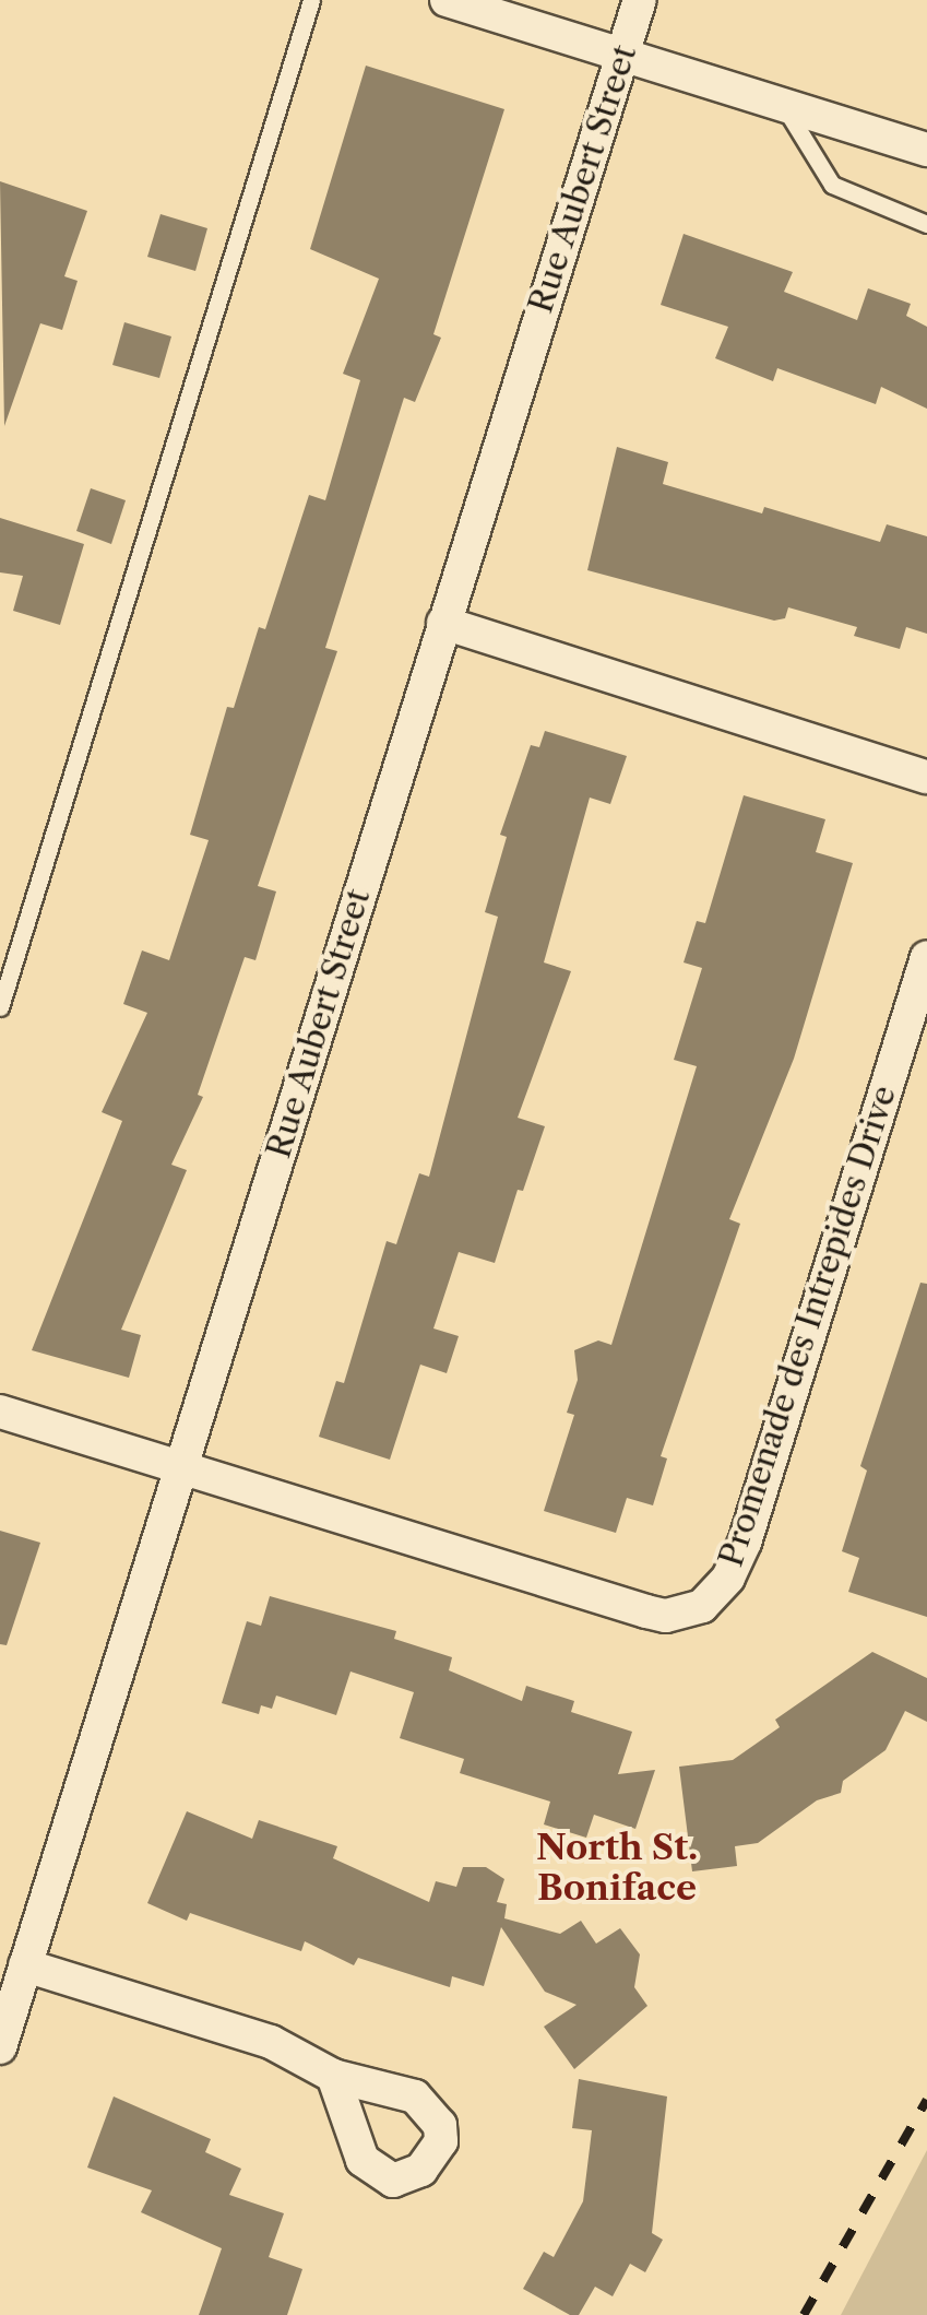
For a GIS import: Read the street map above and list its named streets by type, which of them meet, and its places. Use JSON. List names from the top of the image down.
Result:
{
  "streets": {
    "street": ["Rue Aubert Street", "Promenade des Intrepides Drive"]
  },
  "crossings": [
    ["Rue Aubert Street", "Promenade des Intrepides Drive"]
  ],
  "districts": ["North St. Boniface"]
}
